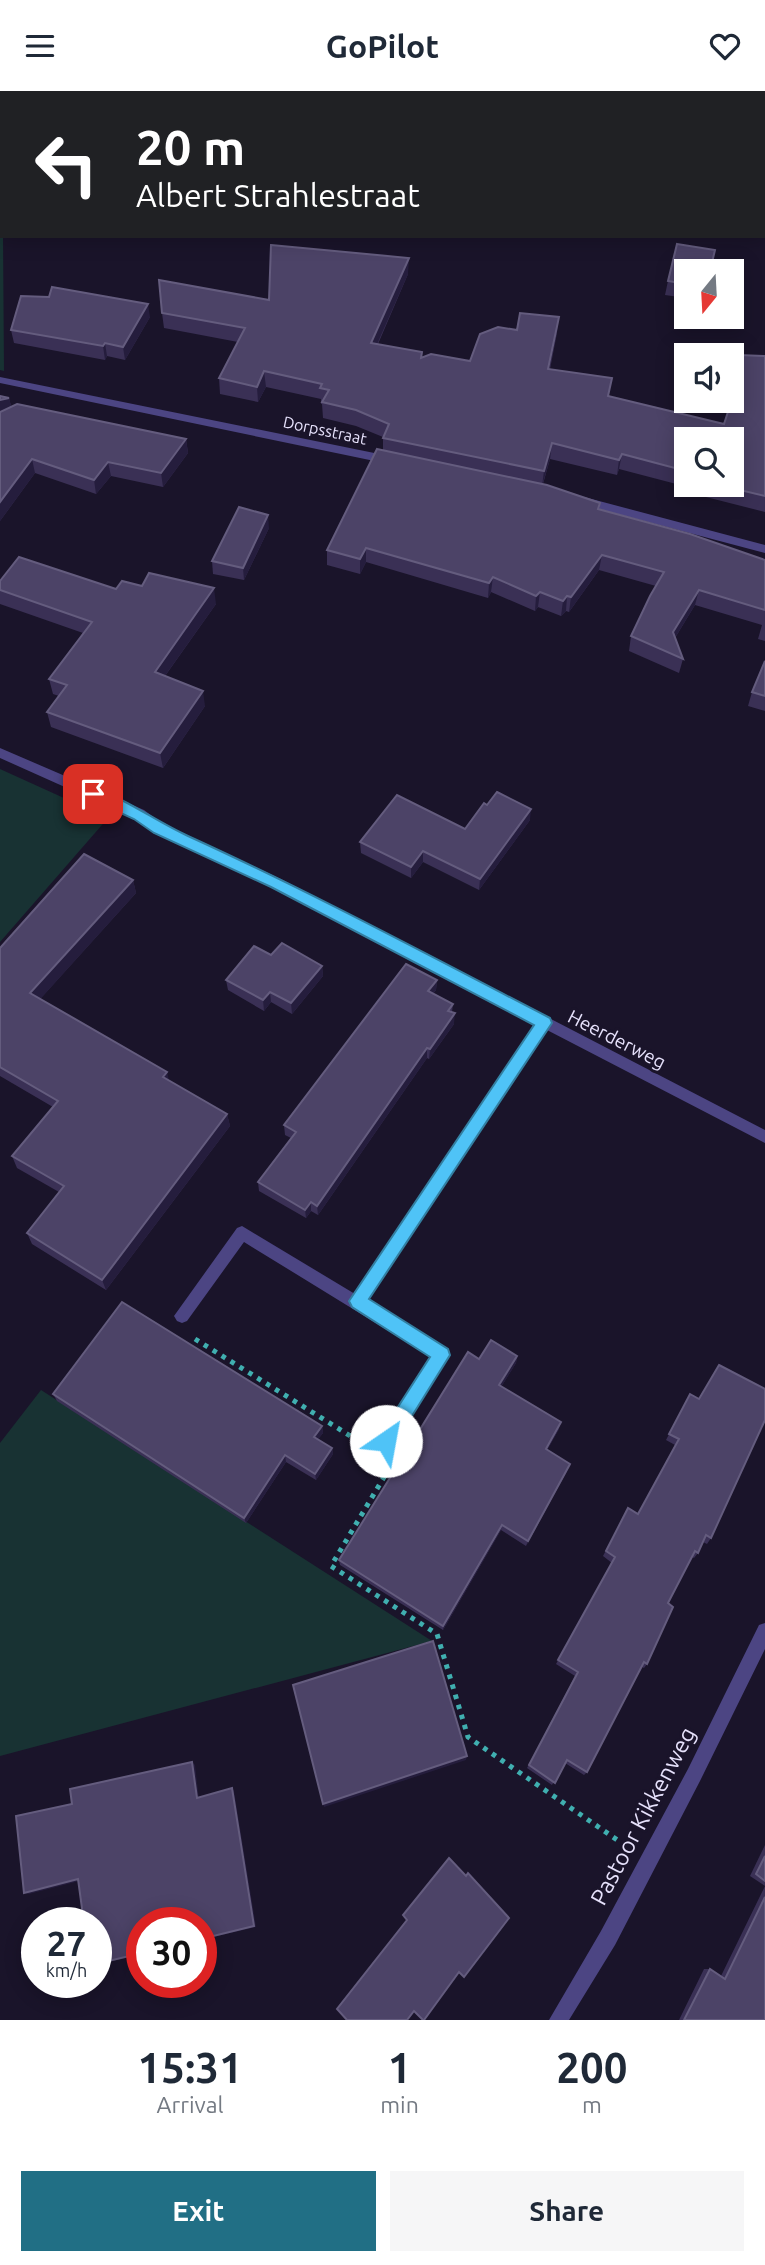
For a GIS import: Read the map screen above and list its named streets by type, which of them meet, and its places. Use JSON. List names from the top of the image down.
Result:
{
  "streets": {
    "street": ["Dorpsstraat", "Heerderweg", "Pastoor Kikkenweg"]
  },
  "north": "bottom",
  "page": {
    "header": "GoPilot",
    "turn": ["20 m", "Albert Strahlestraat"],
    "speed": "27 km/h",
    "limit": "30",
    "eta": [
      "15:31",
      "Arrival",
      "1",
      "min",
      "200",
      "m"
    ],
    "buttons": ["Exit", "Share"]
  }
}
